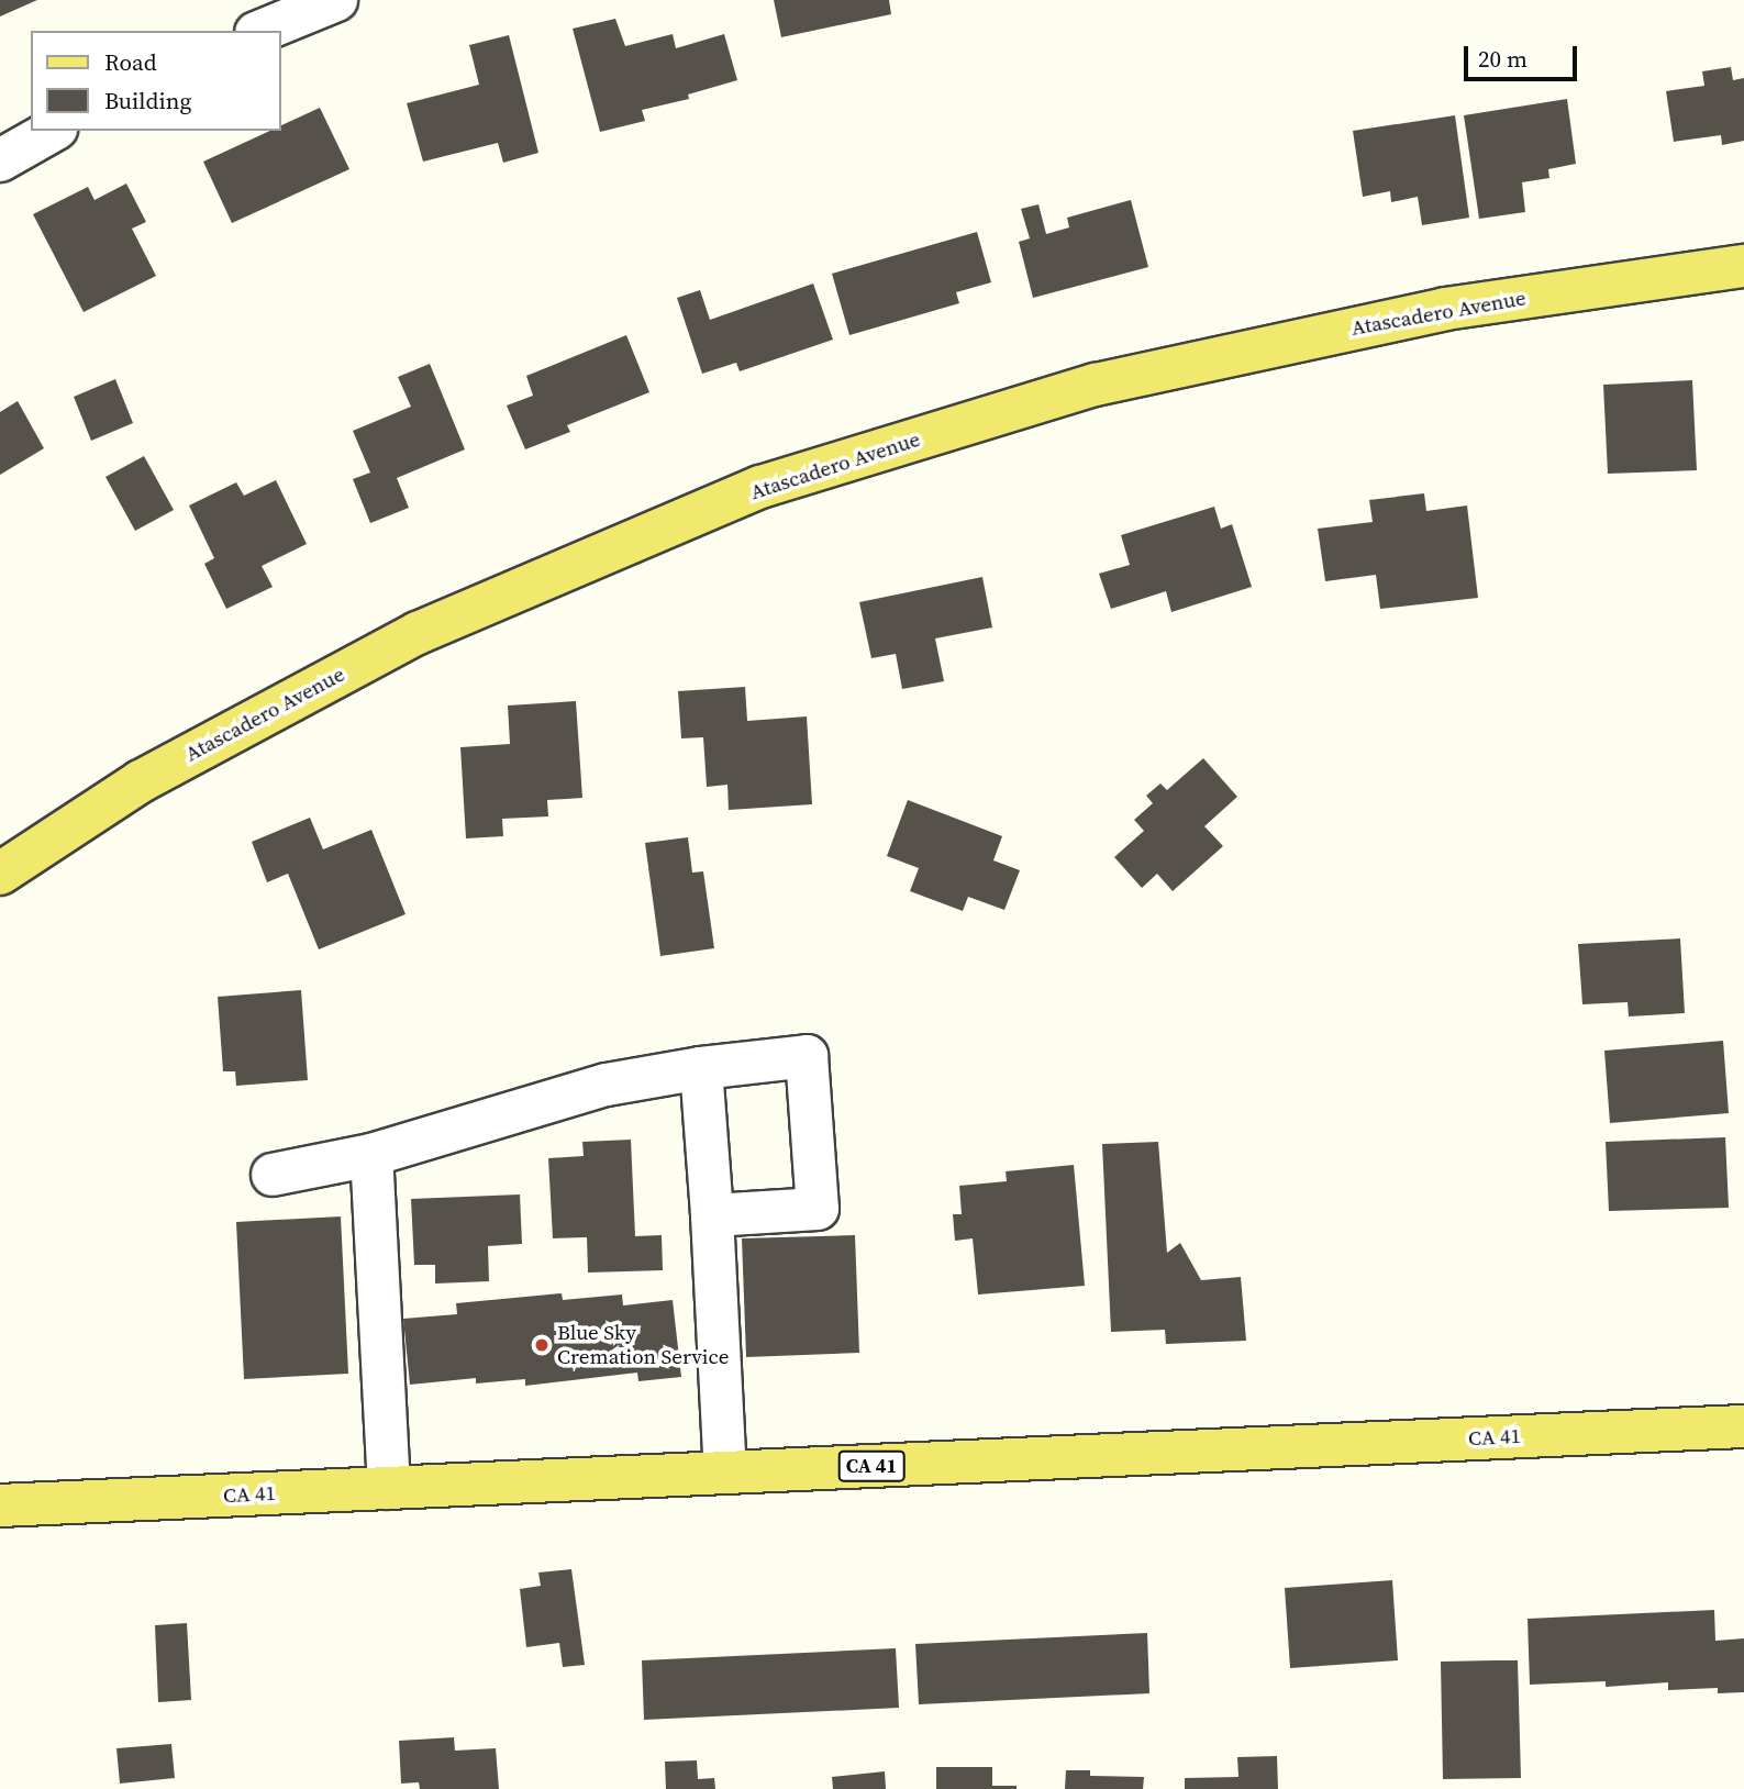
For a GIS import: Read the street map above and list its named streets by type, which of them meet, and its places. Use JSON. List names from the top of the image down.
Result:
{
  "streets": {
    "main road": ["Atascadero Avenue", "CA 41"]
  },
  "places": ["Blue Sky Cremation Service"],
  "legend": ["Road", "Building"],
  "scale_bar": "20 m"
}
